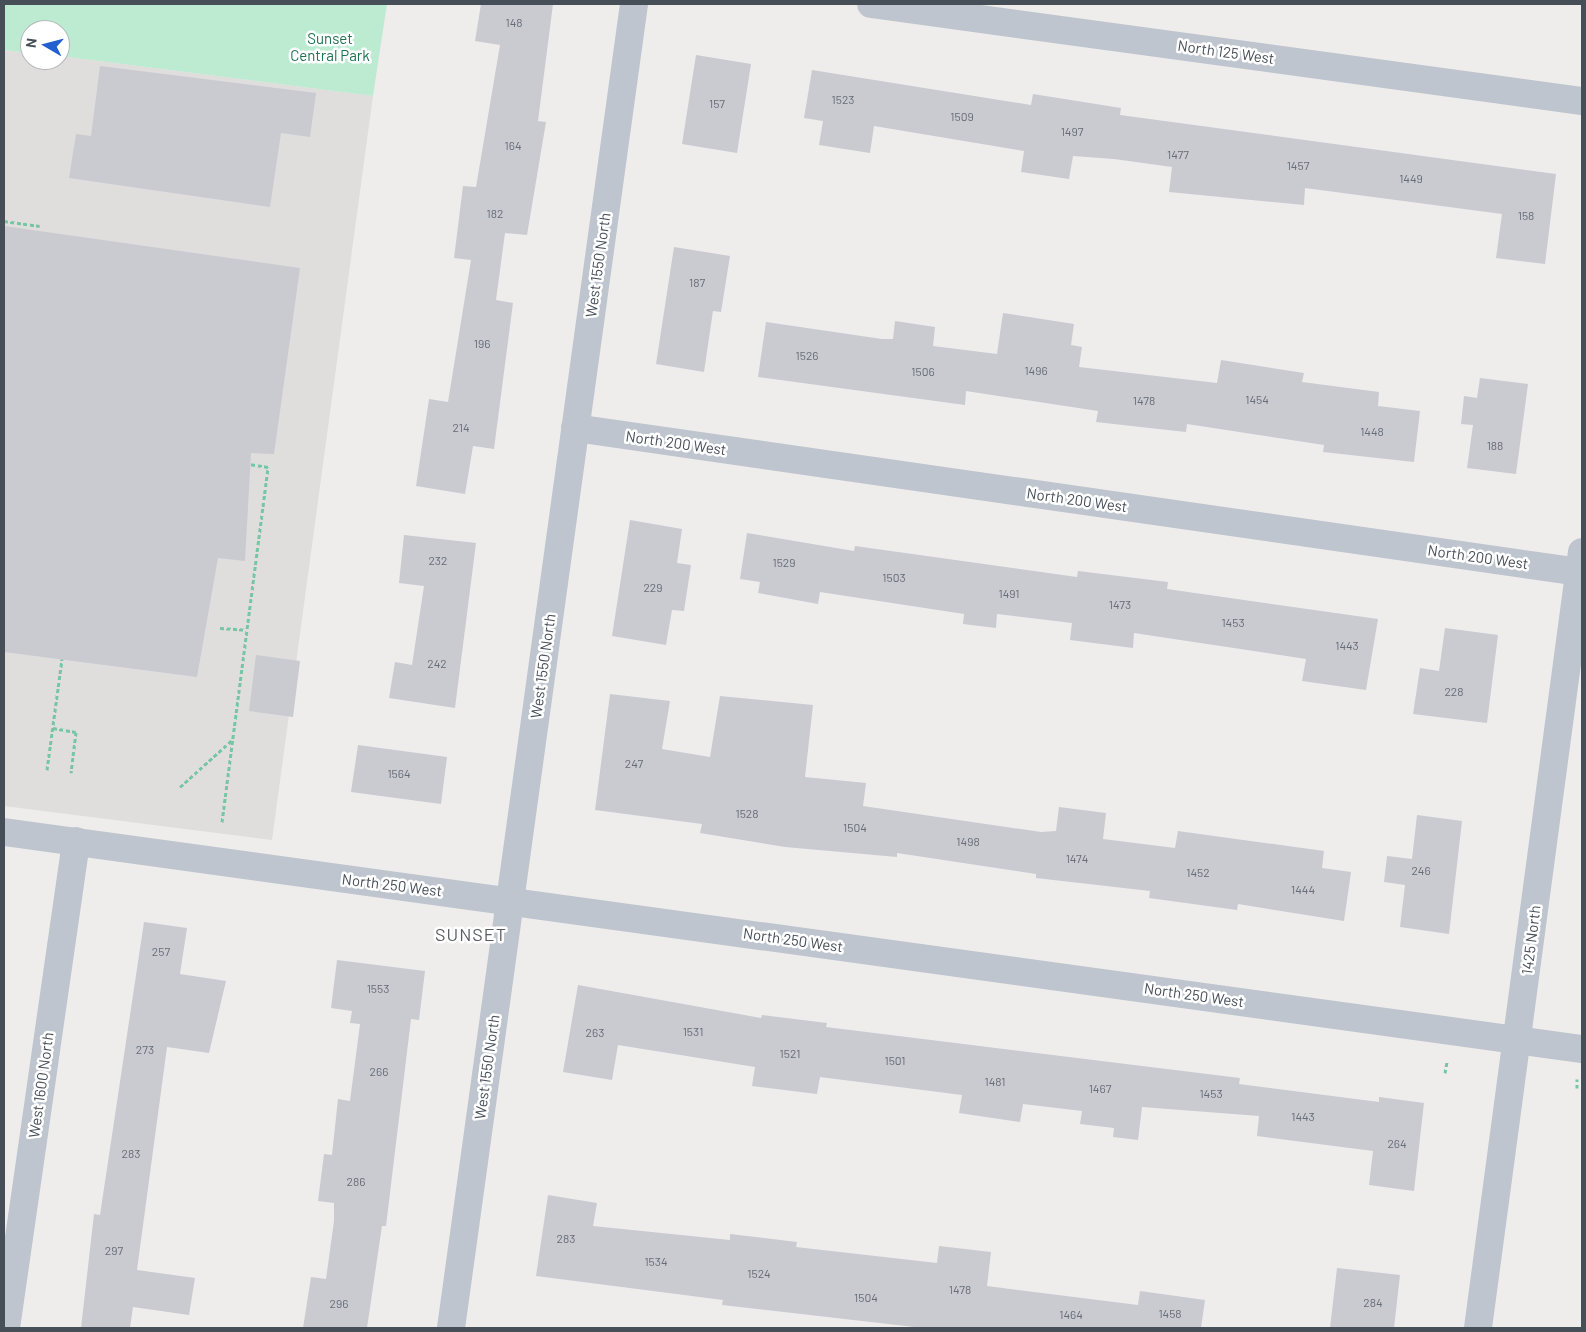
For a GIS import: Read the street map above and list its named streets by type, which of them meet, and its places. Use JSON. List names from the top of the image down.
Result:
{
  "streets": {
    "street": [
      "North 125 West",
      "West 1550 North",
      "North 200 West",
      "North 250 West",
      "1425 North",
      "West 1600 North"
    ]
  },
  "crossings": [
    ["West 1550 North", "North 200 West"],
    ["West 1550 North", "North 250 West"],
    ["North 200 West", "1425 North"],
    ["North 250 West", "1425 North"],
    ["North 250 West", "West 1600 North"]
  ],
  "districts": ["SUNSET"],
  "parks": ["Sunset Central Park"],
  "house_numbers": [
    "148",
    "1523",
    "157",
    "1509",
    "1497",
    "164",
    "1477",
    "1457",
    "1449",
    "182",
    "158",
    "187",
    "196",
    "1526",
    "1496",
    "1506",
    "1454",
    "1478",
    "214",
    "1448",
    "188",
    "232",
    "1529",
    "1503",
    "229",
    "1491",
    "1473",
    "1453",
    "1443",
    "242",
    "228",
    "247",
    "1564",
    "1528",
    "1504",
    "1498",
    "1474",
    "246",
    "1452",
    "1444",
    "257",
    "1553",
    "1531",
    "263",
    "273",
    "1521",
    "1501",
    "266",
    "1481",
    "1467",
    "1453",
    "1443",
    "264",
    "283",
    "286",
    "283",
    "297",
    "1534",
    "1524",
    "1478",
    "1504",
    "284",
    "296",
    "1458",
    "1464"
  ],
  "north": "left"
}
